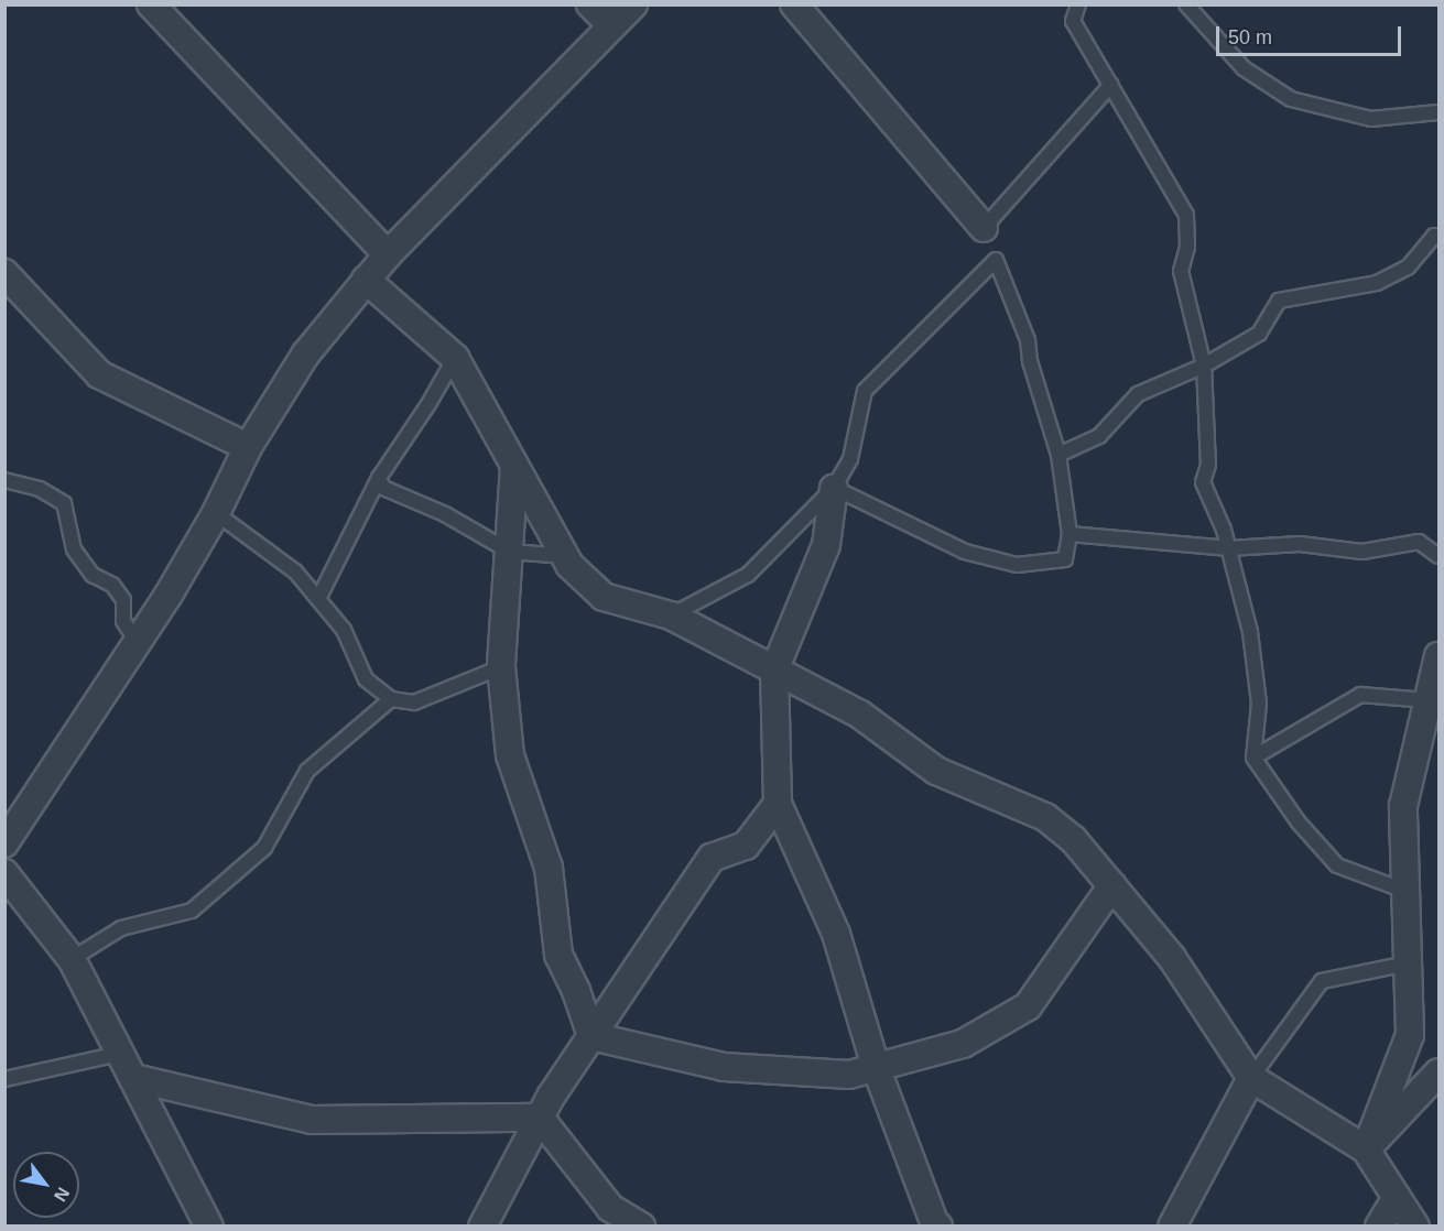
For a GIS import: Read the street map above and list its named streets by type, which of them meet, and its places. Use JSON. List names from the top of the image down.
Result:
{
  "scale_bar": "50 m",
  "north": "bottom right"
}
